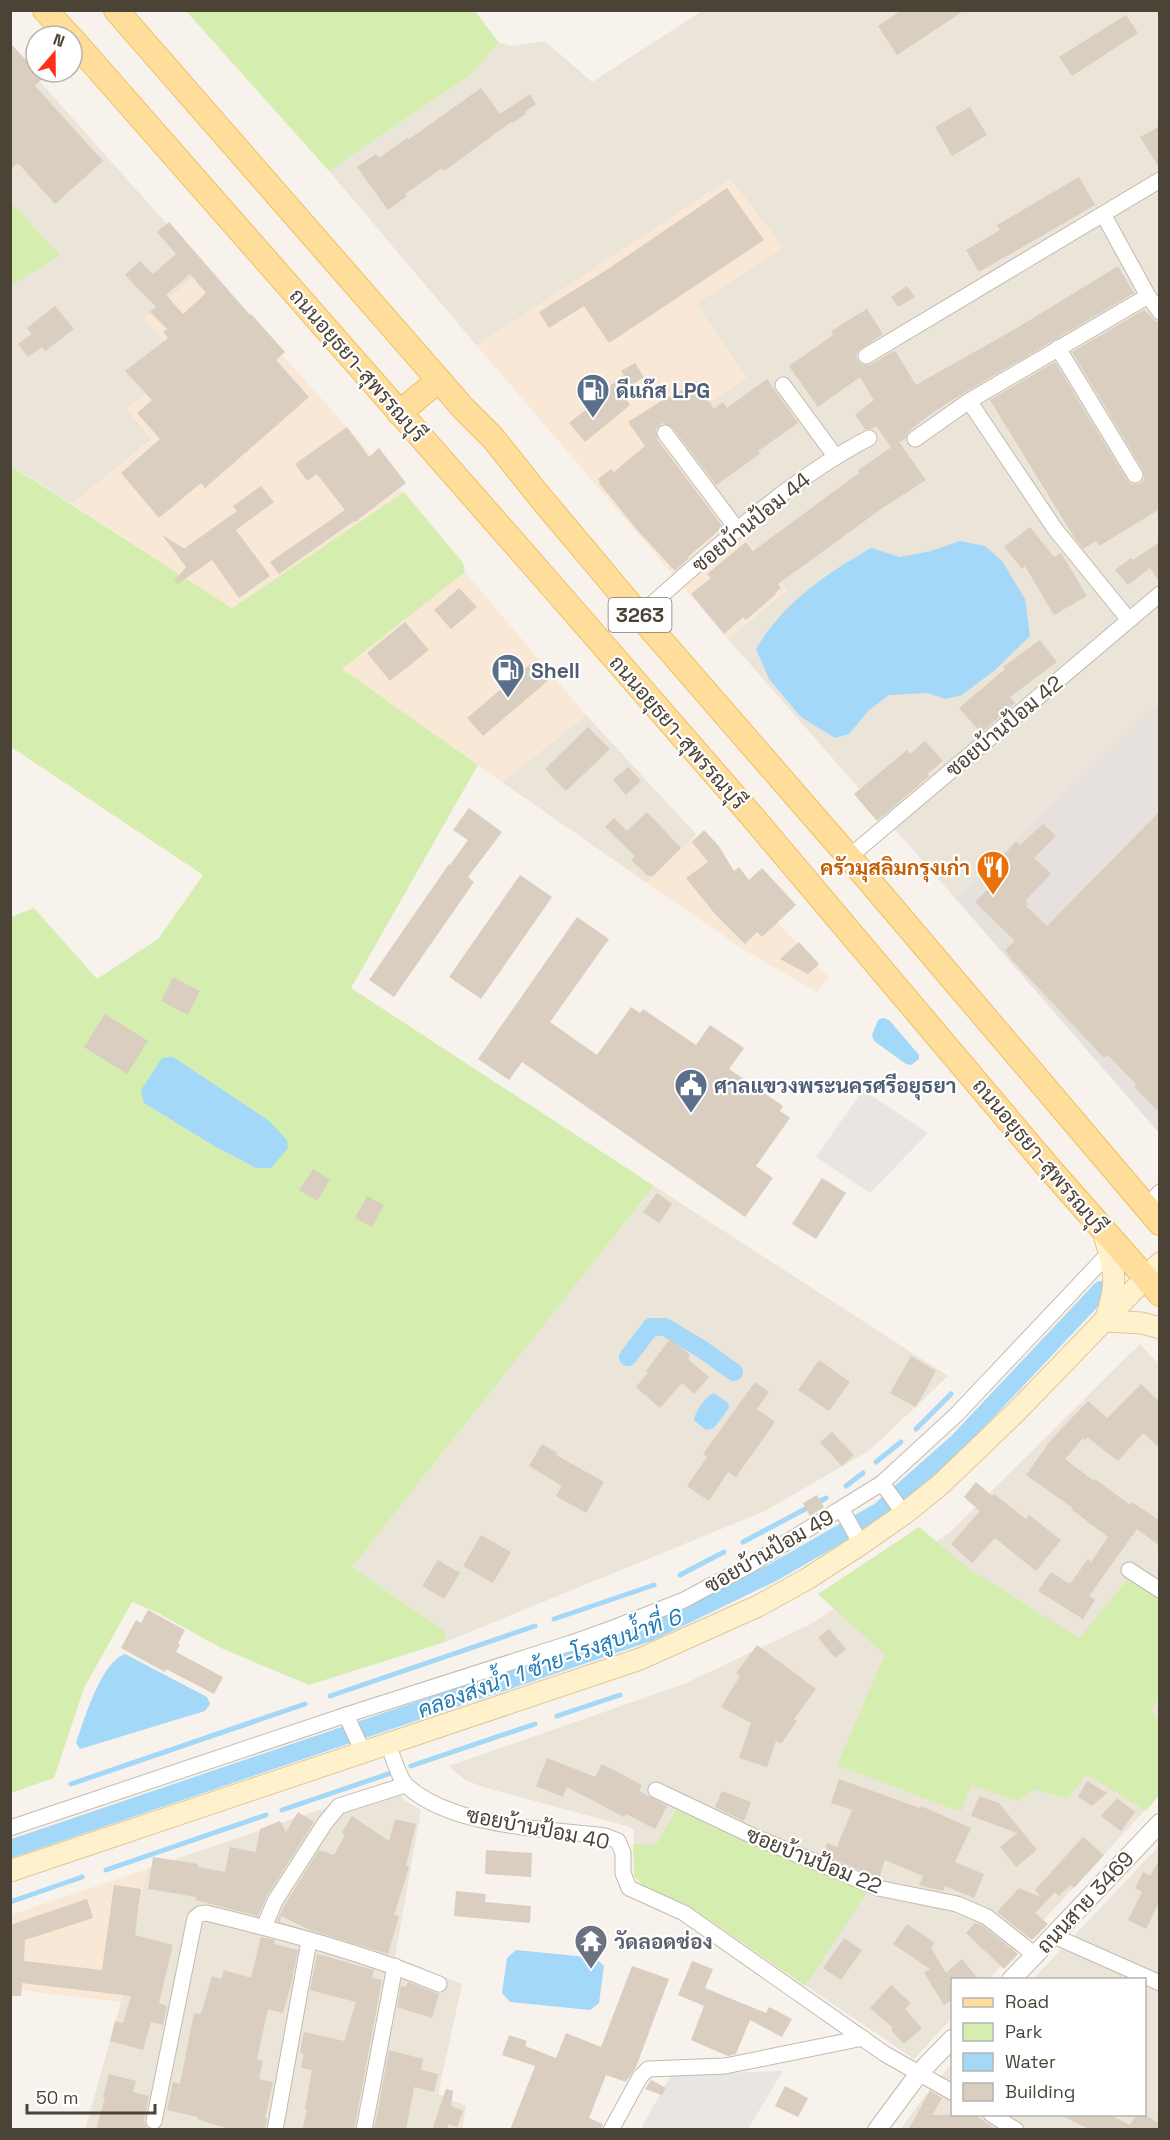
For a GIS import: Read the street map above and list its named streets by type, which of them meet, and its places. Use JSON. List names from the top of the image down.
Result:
{
  "streets": {
    "main road": ["ถนนอยุธยา-สุพรรณบุรี", "3263"],
    "street": [
      "ซอยบ้านป้อม 44",
      "ซอยบ้านป้อม 42",
      "ซอยบ้านป้อม 49",
      "ซอยบ้านป้อม 40",
      "ซอยบ้านป้อม 22",
      "ถนนสาย 3469"
    ]
  },
  "crossings": [
    ["ถนนอยุธยา-สุพรรณบุรี", "ซอยบ้านป้อม 49"],
    ["ซอยบ้านป้อม 44", "3263"],
    ["3263", "ซอยบ้านป้อม 42"],
    ["ซอยบ้านป้อม 22", "ถนนสาย 3469"]
  ],
  "water": ["คลองส่งน้ำ 1 ซ้าย-โรงสูบน้ำที่ 6"],
  "places": {
    "fuel station": ["ดีแก๊ส LPG", "Shell"],
    "restaurant": ["ครัวมุสลิมกรุงเก่า"],
    "public building": ["ศาลแขวงพระนครศรีอยุธยา"],
    "temple": ["วัดลอดช่อง"]
  },
  "legend": [
    "Road",
    "Park",
    "Water",
    "Building"
  ],
  "scale_bar": "50 m",
  "north": "top"
}
